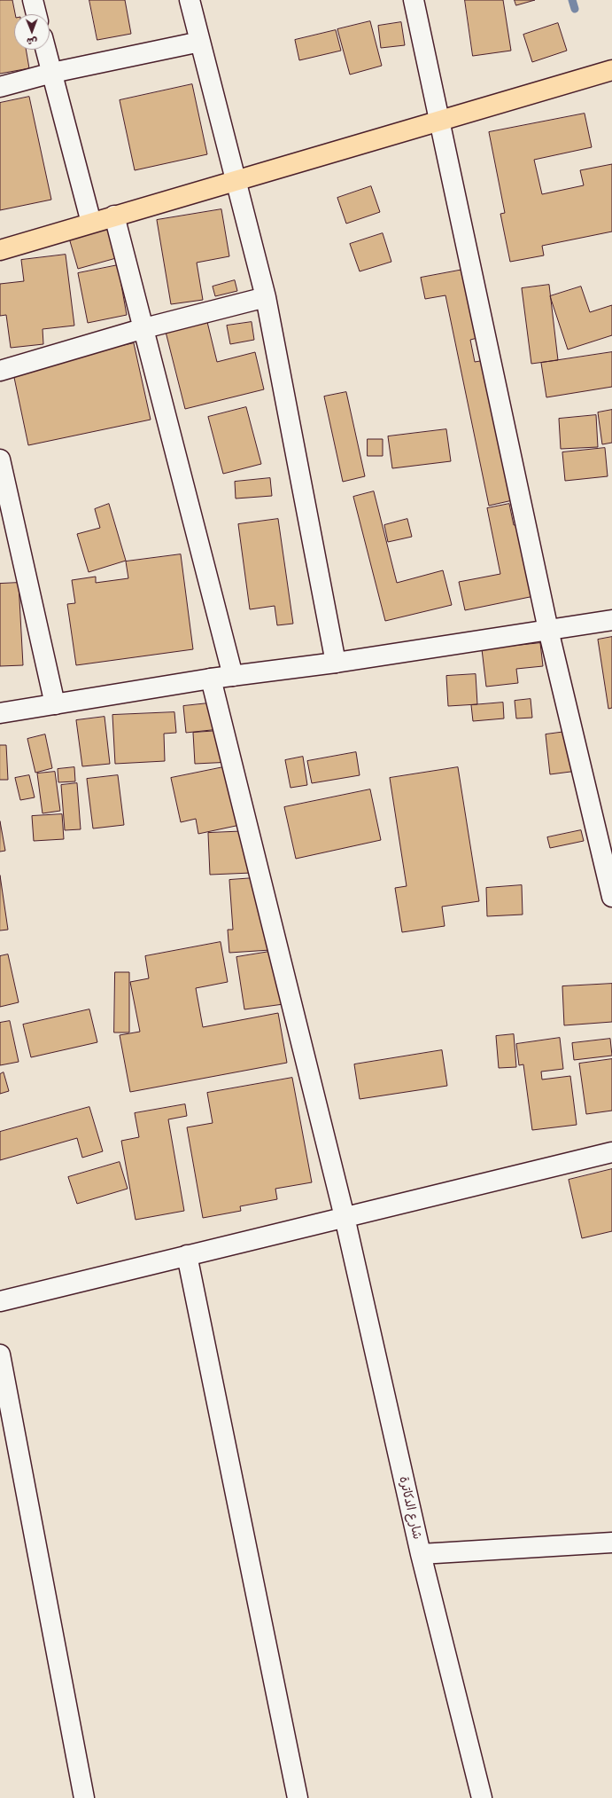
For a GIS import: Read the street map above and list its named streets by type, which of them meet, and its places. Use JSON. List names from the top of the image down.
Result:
{
  "streets": {
    "street": ["شارع الدكاترة"]
  },
  "north": "bottom"
}
